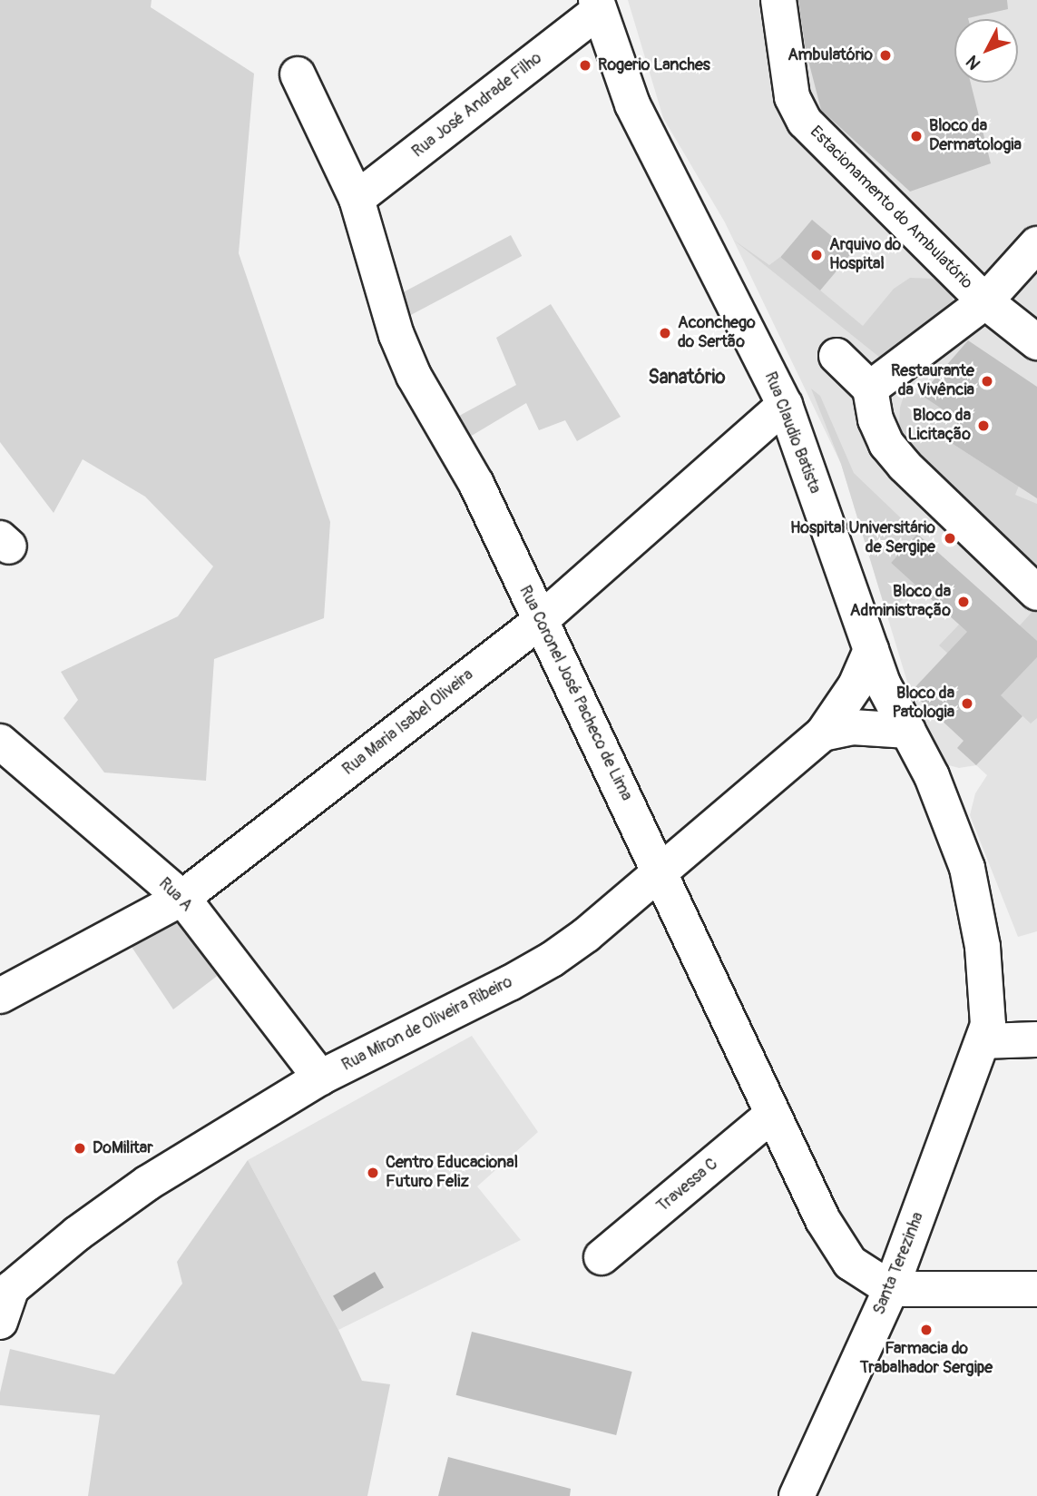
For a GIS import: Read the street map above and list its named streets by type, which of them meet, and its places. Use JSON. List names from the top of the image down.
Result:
{
  "streets": {
    "street": [
      "Rua José Andrade Filho",
      "Estacionamento do Ambulatório",
      "Rua Claudio Batista",
      "Rua Coronel José Pacheco de Lima",
      "Rua Maria Isabel Oliveira",
      "Rua A",
      "Rua Miron de Oliveira Ribeiro",
      "Travessa C",
      "Santa Terezinha"
    ]
  },
  "crossings": [
    ["Rua José Andrade Filho", "Rua Claudio Batista"],
    ["Rua José Andrade Filho", "Rua Coronel José Pacheco de Lima"],
    ["Rua Claudio Batista", "Rua Maria Isabel Oliveira"],
    ["Rua Claudio Batista", "Rua Miron de Oliveira Ribeiro"],
    ["Rua Claudio Batista", "Santa Terezinha"],
    ["Rua Coronel José Pacheco de Lima", "Rua Maria Isabel Oliveira"],
    ["Rua Coronel José Pacheco de Lima", "Rua Miron de Oliveira Ribeiro"],
    ["Rua Coronel José Pacheco de Lima", "Travessa C"],
    ["Rua Coronel José Pacheco de Lima", "Santa Terezinha"],
    ["Rua Maria Isabel Oliveira", "Rua A"],
    ["Rua A", "Rua Miron de Oliveira Ribeiro"]
  ],
  "districts": ["Sanatório"],
  "places": [
    "Ambulatório",
    "Rogerio Lanches",
    "Bloco da Dermatologia",
    "Arquivo do Hospital",
    "Aconchego do Sertão",
    "Restaurante da Vivência",
    "Bloco da Licitação",
    "Hospital Universitário de Sergipe",
    "Bloco da Administração",
    "Bloco da Patologia",
    "DoMilitar",
    "Centro Educacional Futuro Feliz",
    "Farmacia do Trabalhador Sergipe"
  ],
  "north": "bottom left"
}
